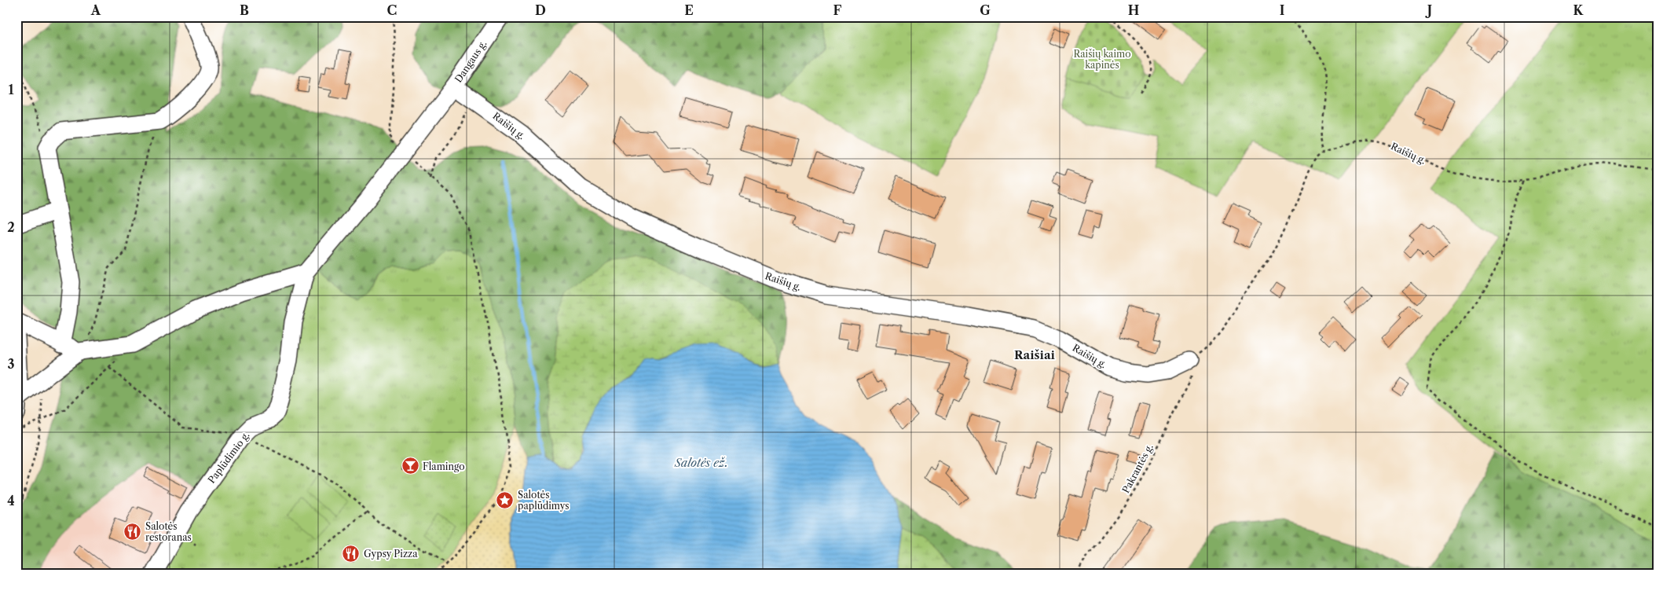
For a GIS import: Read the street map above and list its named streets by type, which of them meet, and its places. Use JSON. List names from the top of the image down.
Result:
{
  "streets": {
    "street": ["Dangaus g.", "Raišių g.", "Paplūdimio g."],
    "path": ["Pakrantės g."]
  },
  "crossings": [
    ["Dangaus g.", "Raišių g."],
    ["Dangaus g.", "Paplūdimio g."],
    ["Raišių g.", "Pakrantės g."]
  ],
  "districts": ["Raišiai"],
  "water": ["Salotės ež."],
  "parks": ["Raišių kaimo kapinės"],
  "places": {
    "bar": ["Flamingo"],
    "place": ["Salotės paplūdimys"],
    "restaurant": ["Salotės restoranas", "Gypsy Pizza"]
  },
  "grid": {
    "columns": [
      "A",
      "B",
      "C",
      "D",
      "E",
      "F",
      "G",
      "H",
      "I",
      "J",
      "K"
    ],
    "rows": [
      "1",
      "2",
      "3",
      "4"
    ]
  }
}
